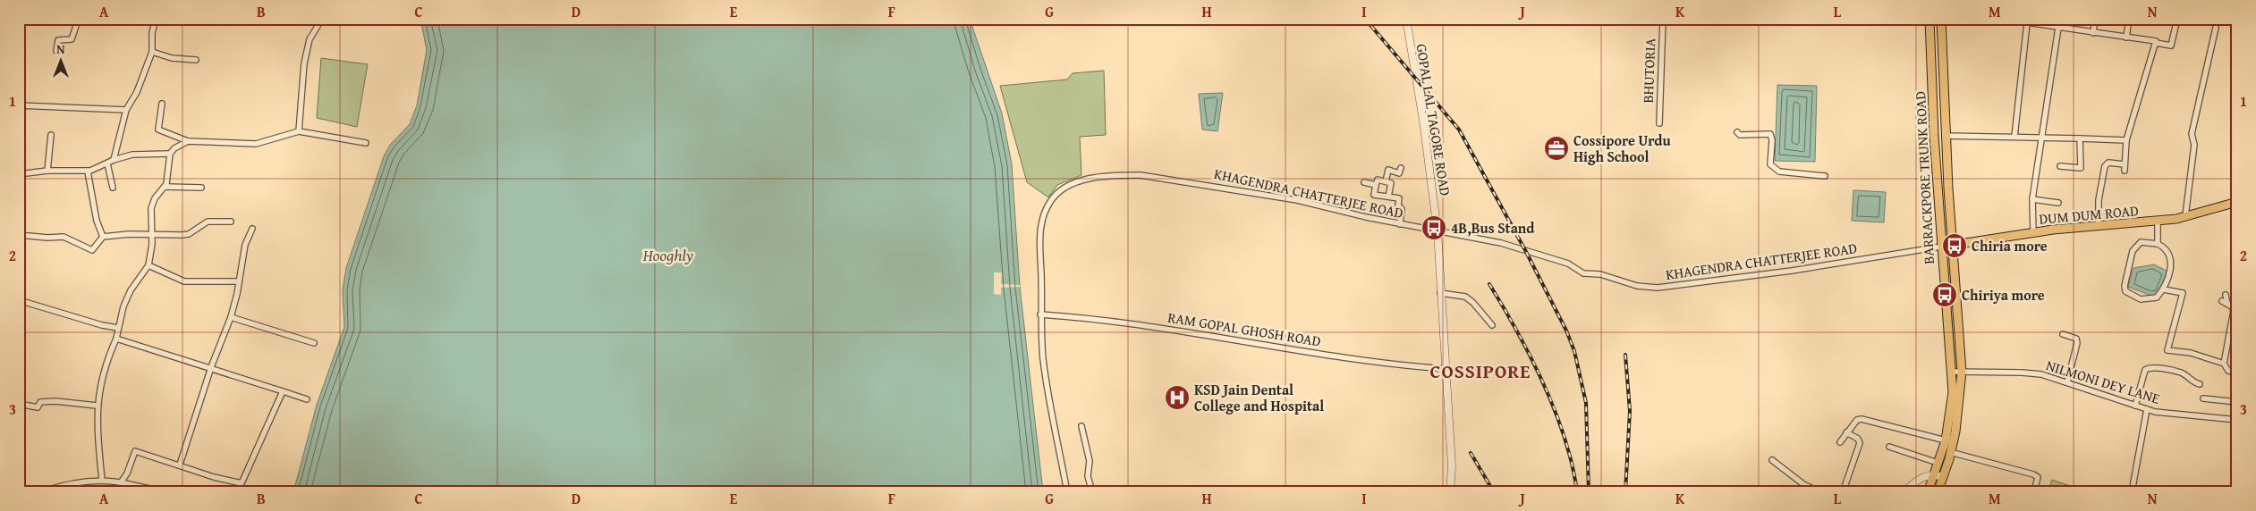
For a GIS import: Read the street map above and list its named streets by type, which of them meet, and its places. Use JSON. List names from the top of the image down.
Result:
{
  "streets": {
    "main road": ["BARRACKPORE TRUNK ROAD", "DUM DUM ROAD"],
    "street": [
      "BHUTORIA",
      "GOPAL LAL TAGORE ROAD",
      "KHAGENDRA CHATTERJEE ROAD",
      "RAM GOPAL GHOSH ROAD",
      "NILMONI DEY LANE"
    ]
  },
  "crossings": [
    ["GOPAL LAL TAGORE ROAD", "KHAGENDRA CHATTERJEE ROAD"],
    ["GOPAL LAL TAGORE ROAD", "RAM GOPAL GHOSH ROAD"],
    ["BARRACKPORE TRUNK ROAD", "KHAGENDRA CHATTERJEE ROAD"],
    ["BARRACKPORE TRUNK ROAD", "DUM DUM ROAD"],
    ["BARRACKPORE TRUNK ROAD", "NILMONI DEY LANE"],
    ["KHAGENDRA CHATTERJEE ROAD", "DUM DUM ROAD"],
    ["KHAGENDRA CHATTERJEE ROAD", "RAM GOPAL GHOSH ROAD"]
  ],
  "districts": ["COSSIPORE"],
  "water": ["Hooghly"],
  "places": {
    "office": ["Cossipore Urdu High School"],
    "bus stop": ["4B,Bus Stand", "Chiria more", "Chiriya more"],
    "hospital": ["KSD Jain Dental College and Hospital"]
  },
  "north": "top",
  "grid": {
    "columns": [
      "A",
      "B",
      "C",
      "D",
      "E",
      "F",
      "G",
      "H",
      "I",
      "J",
      "K",
      "L",
      "M",
      "N"
    ],
    "rows": ["1", "2", "3"]
  }
}
